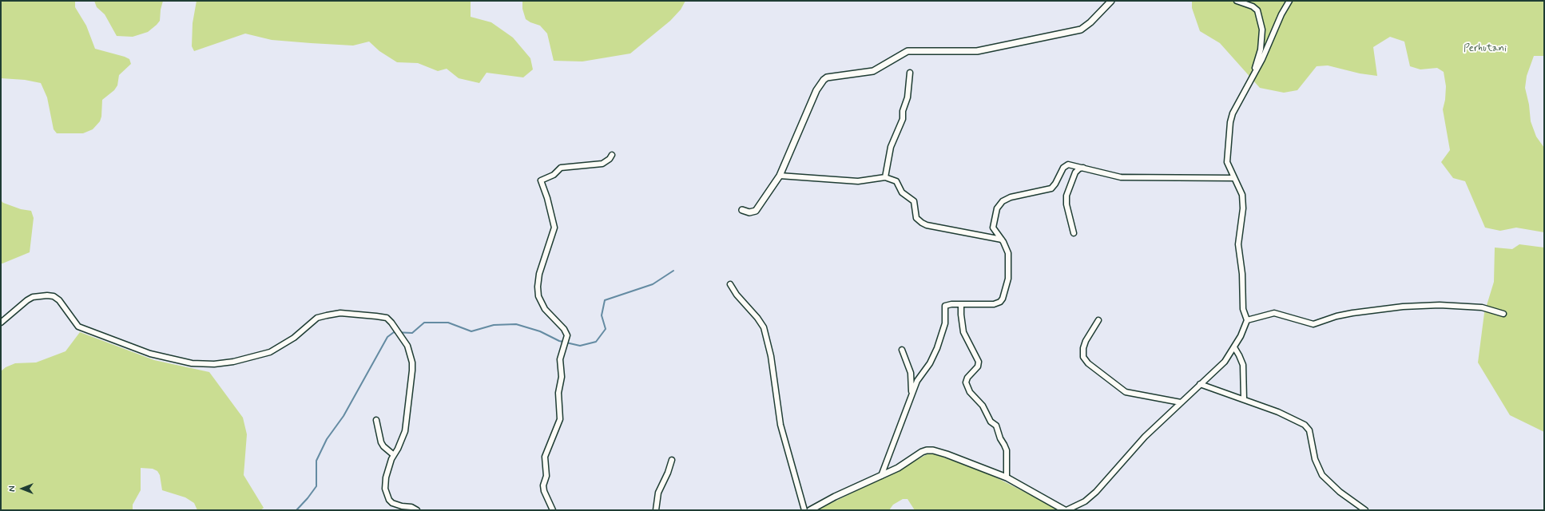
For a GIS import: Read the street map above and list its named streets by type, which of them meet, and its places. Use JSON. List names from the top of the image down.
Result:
{
  "parks": ["Perhutani"],
  "north": "left"
}
